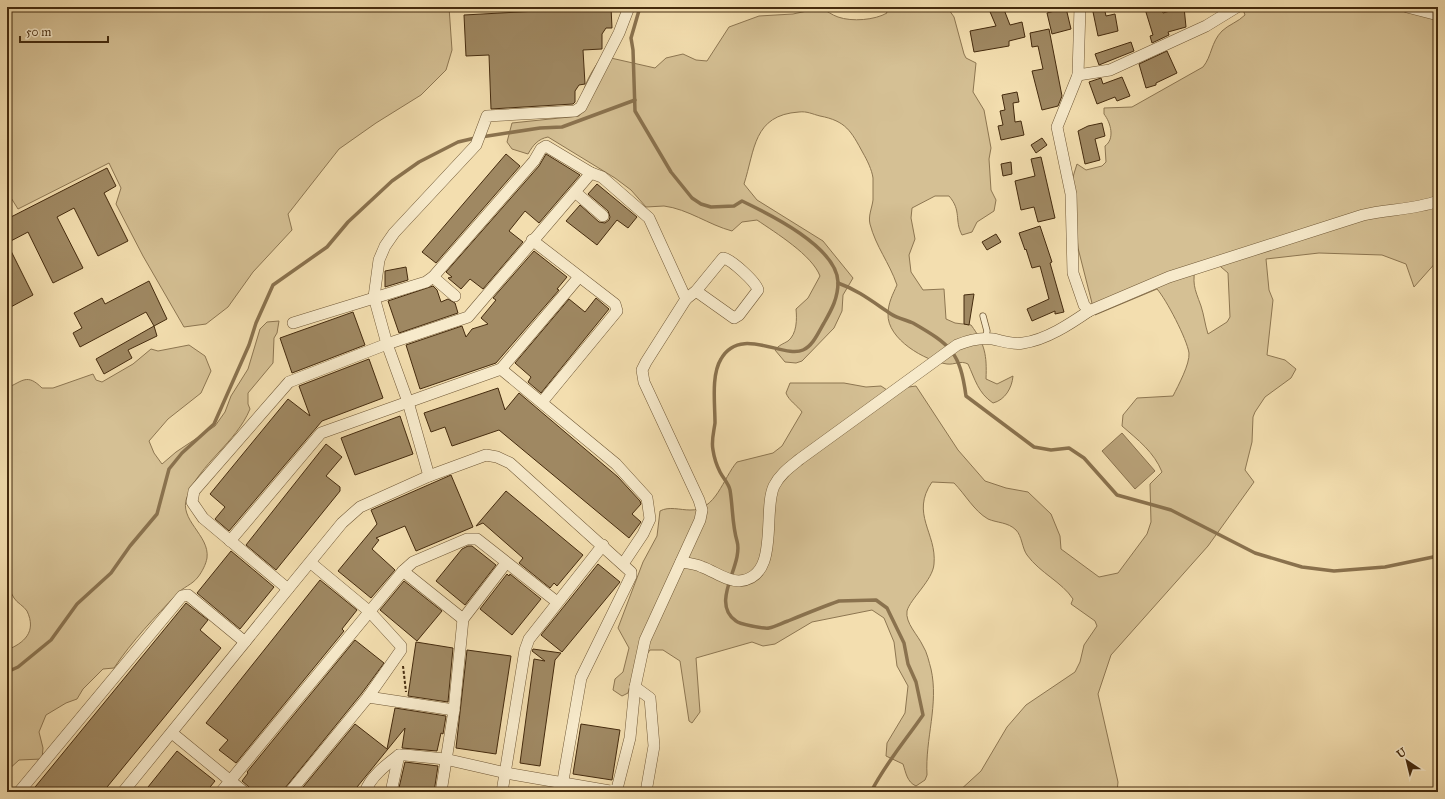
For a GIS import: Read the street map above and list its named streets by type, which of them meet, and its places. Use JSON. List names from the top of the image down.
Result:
{
  "scale_bar": "50 m",
  "north": "top left"
}
